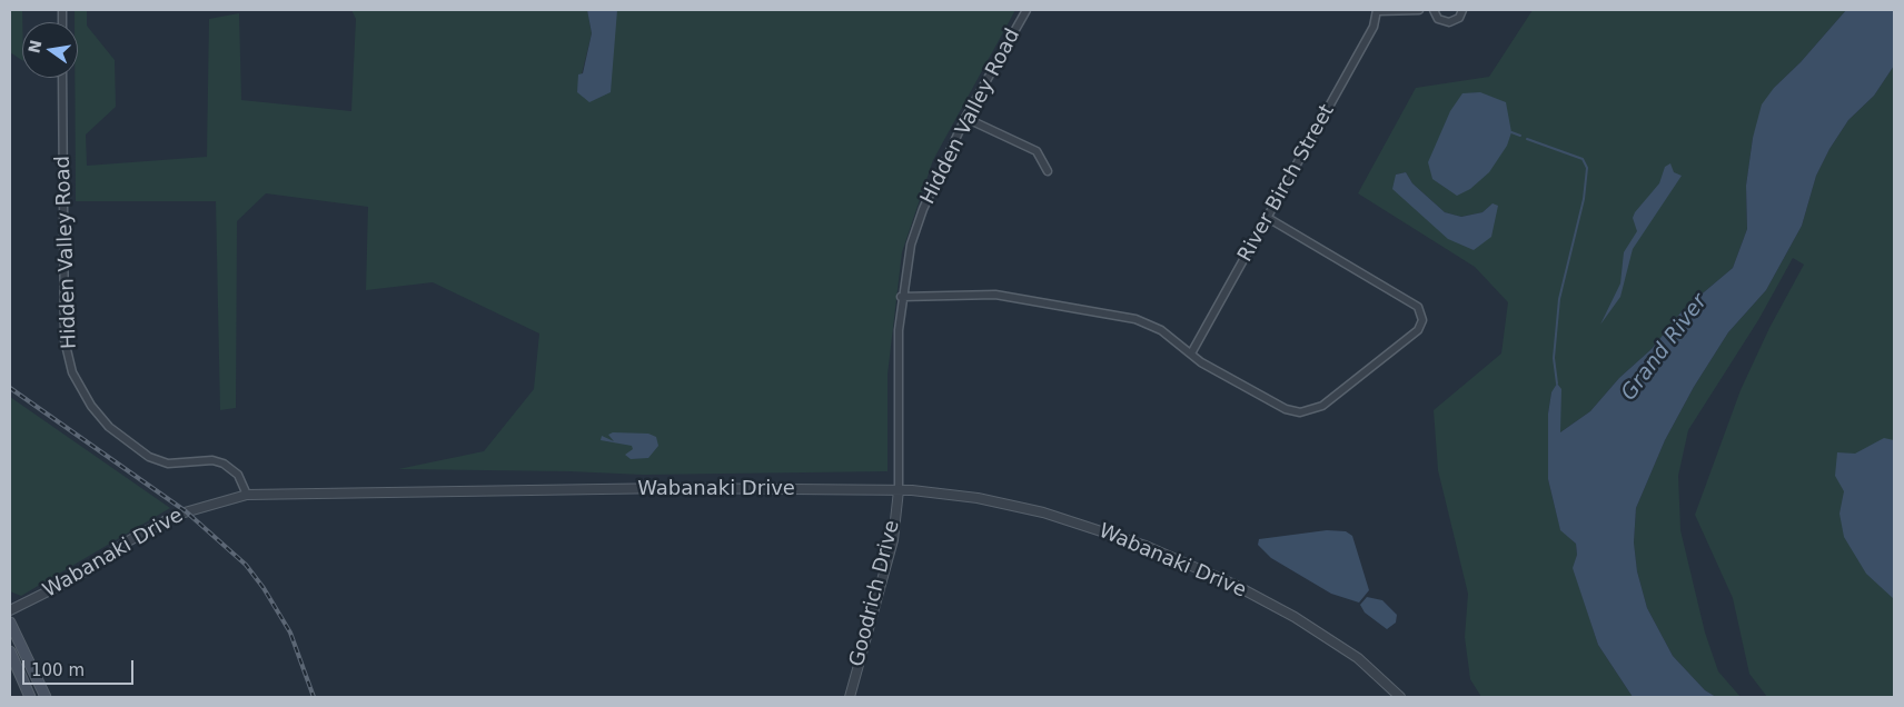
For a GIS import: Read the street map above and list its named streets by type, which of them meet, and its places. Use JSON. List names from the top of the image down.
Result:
{
  "streets": {
    "street": [
      "Hidden Valley Road",
      "River Birch Street",
      "Wabanaki Drive",
      "Goodrich Drive"
    ]
  },
  "crossings": [
    ["Hidden Valley Road", "Wabanaki Drive"],
    ["Hidden Valley Road", "Goodrich Drive"],
    ["Wabanaki Drive", "Goodrich Drive"]
  ],
  "water": ["Grand River"],
  "scale_bar": "100 m",
  "north": "left"
}
